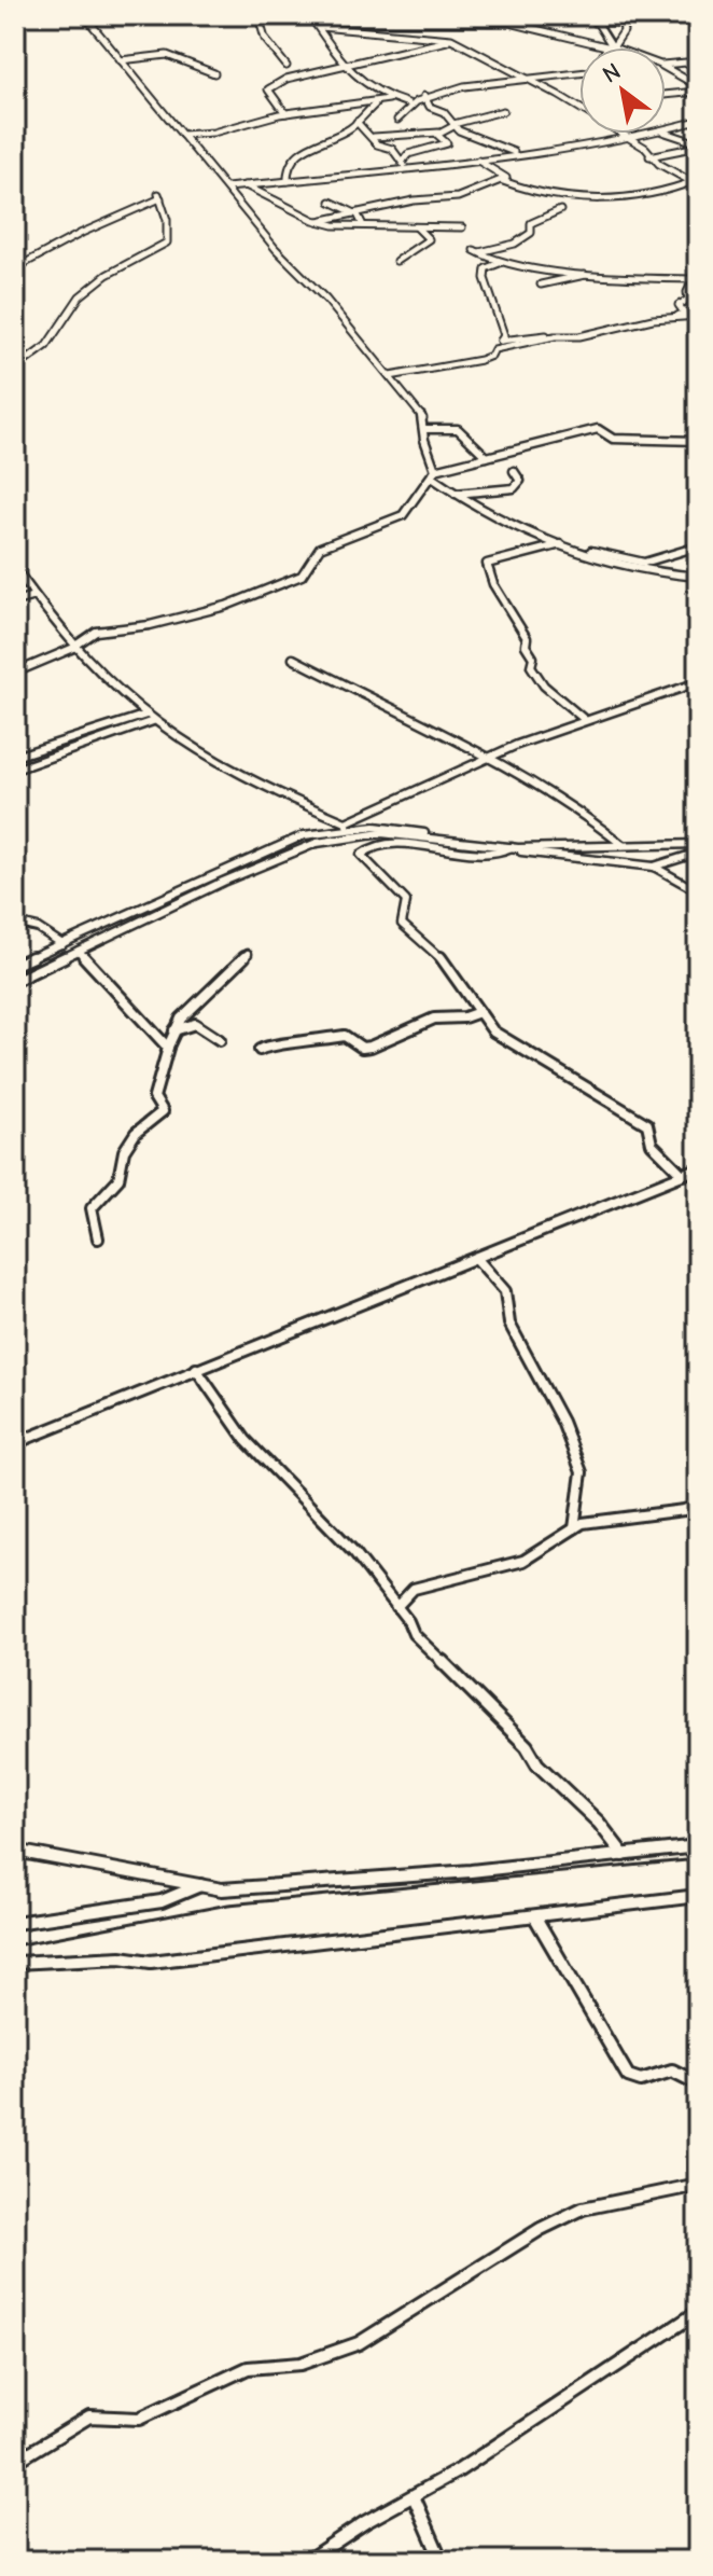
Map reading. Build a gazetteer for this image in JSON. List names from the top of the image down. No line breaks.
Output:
{"north":"top left"}
